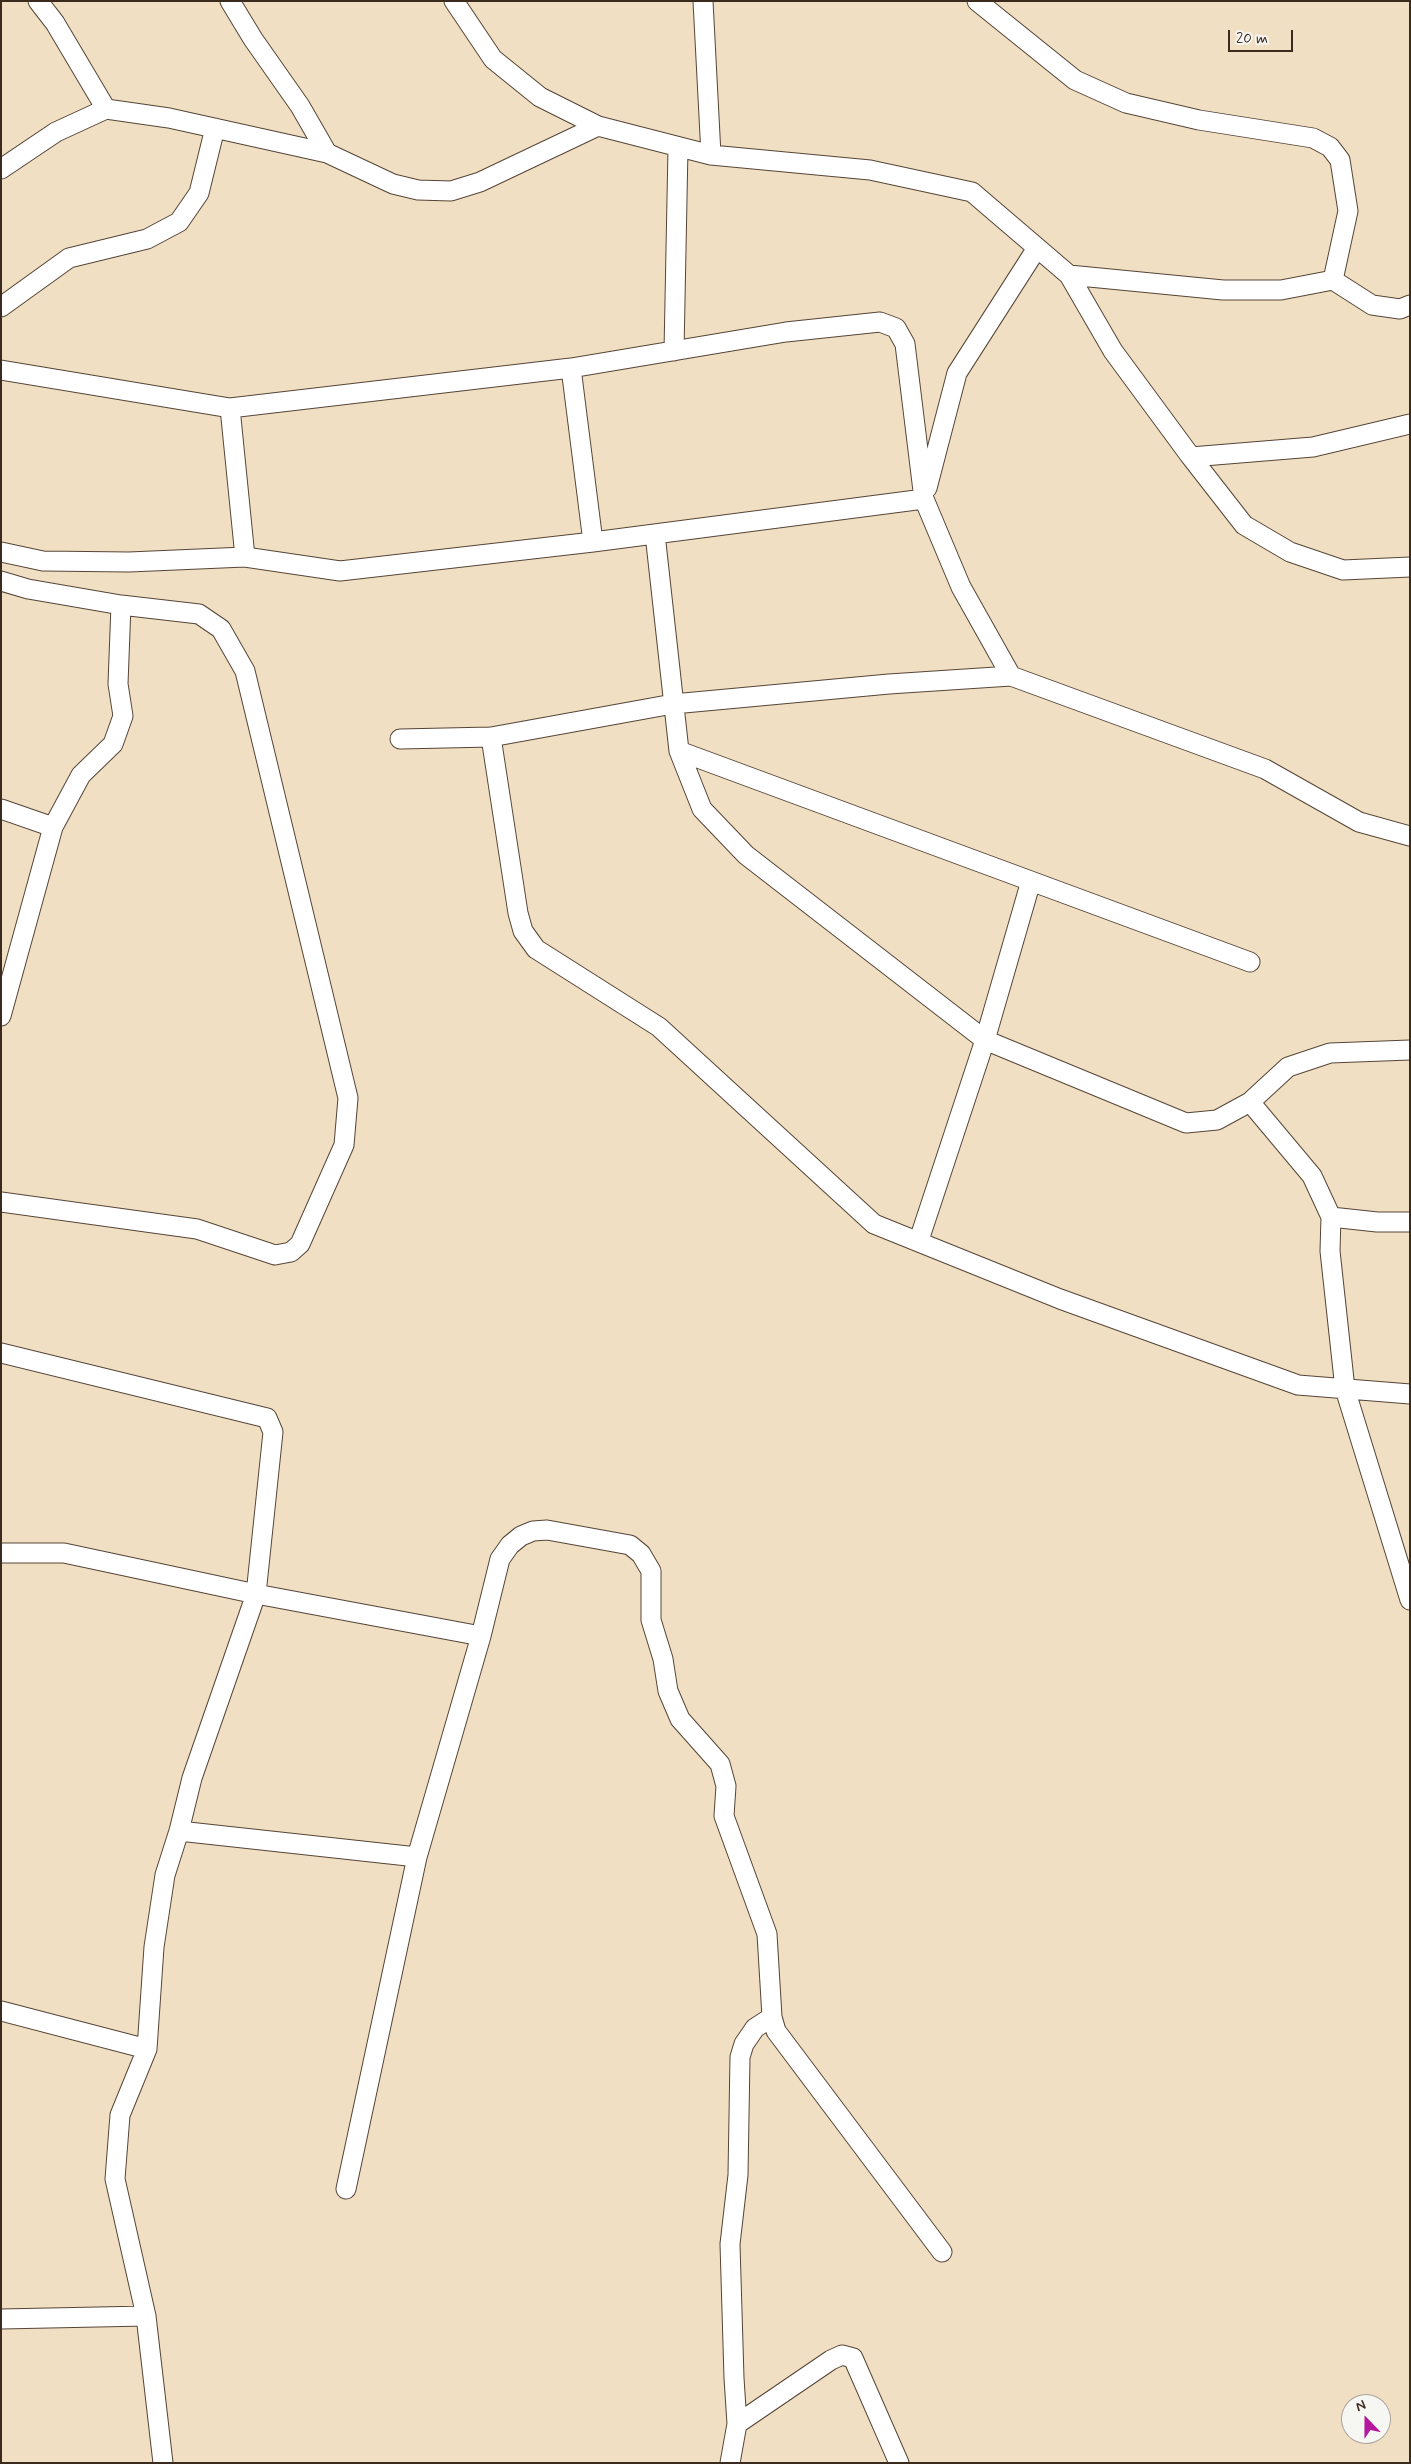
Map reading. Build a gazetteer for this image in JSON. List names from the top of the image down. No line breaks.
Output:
{"scale_bar":"20 m","north":"top"}
